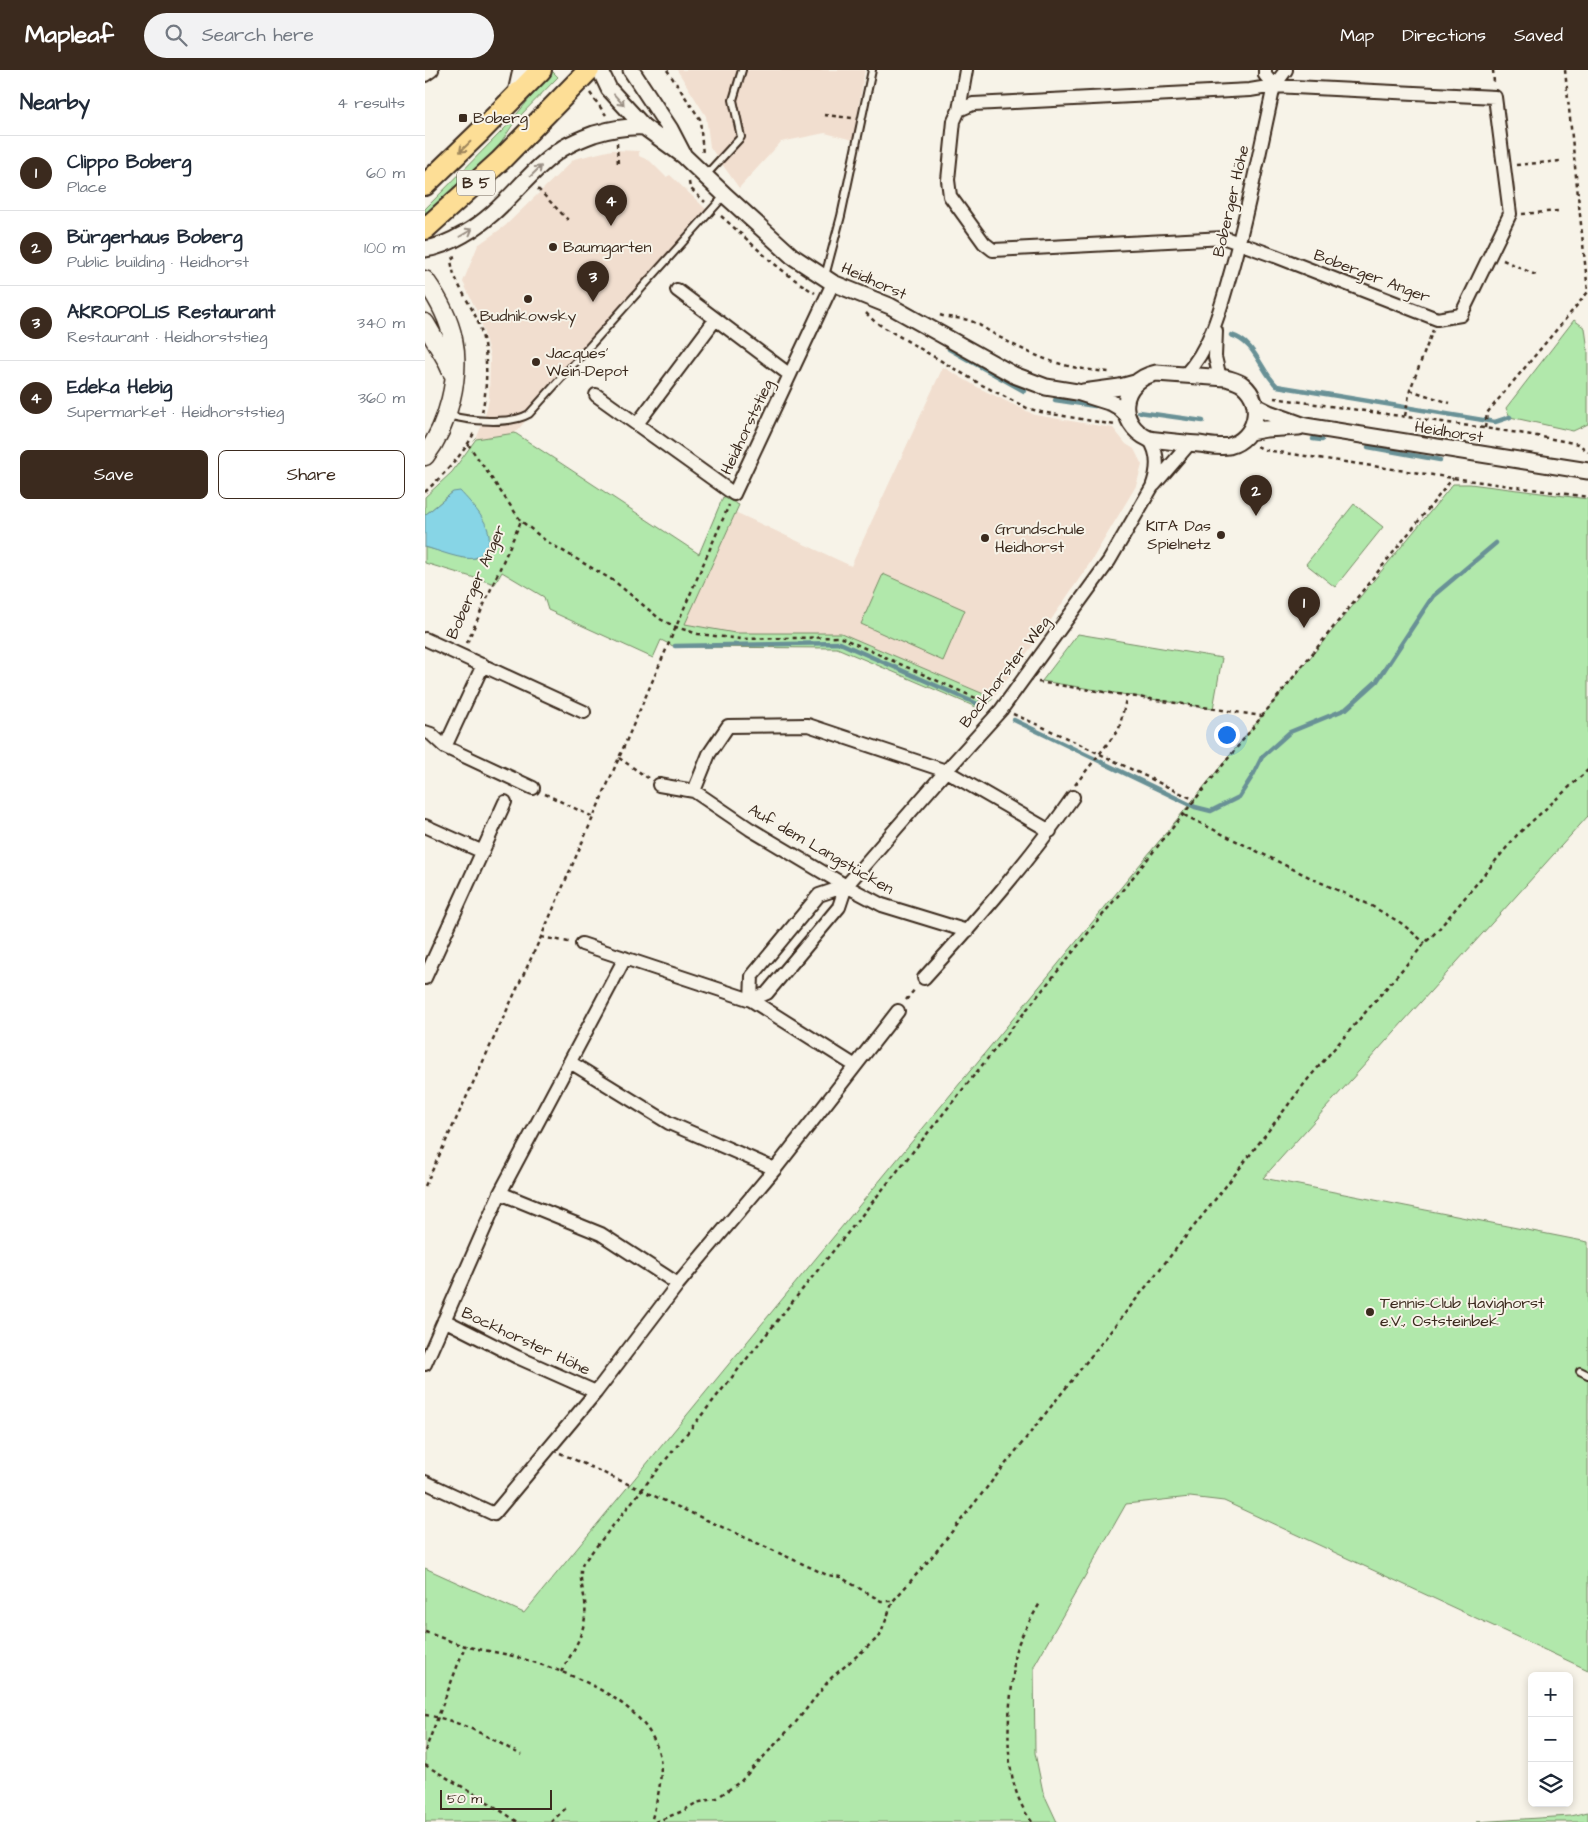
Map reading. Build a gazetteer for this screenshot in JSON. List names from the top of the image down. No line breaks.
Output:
{"streets":{"main road":["B 5"],"street":["Boberger Höhe","Boberger Anger","Heidhorst","Heidhorststieg","Bockhorster Weg","Auf dem Langstücken","Bockhorster Höhe"]},"crossings":[["Boberger Höhe","Boberger Anger"],["Boberger Höhe","Heidhorst"],["Heidhorst","Heidhorststieg"],["Heidhorst","Bockhorster Weg"],["Bockhorster Weg","Auf dem Langstücken"]],"places":{"transit":["Boberg"],"other":["Baumgarten","Budnikowsky","Jacques’ Wein-Depot","KITA Das Spielnetz","Grundschule Heidhorst","Tennis-Club Havighorst e.V., Oststeinbek"]},"scale_bar":"50 m","page":{"header":"Mapleaf","search":"Search here","nav":["Map","Directions","Saved"],"heading":["Nearby","4 results"],"list":[{"mark":"1","name":"Clippo Boberg","note":"Place","value":"60 m"},{"mark":"2","name":"Bürgerhaus Boberg","note":"Public building · Heidhorst","value":"100 m"},{"mark":"3","name":"AKROPOLIS Restaurant","note":"Restaurant · Heidhorststieg","value":"340 m"},{"mark":"4","name":"Edeka Hebig","note":"Supermarket · Heidhorststieg","value":"360 m"}],"pins":["4","3","2","1"],"buttons":["Save","Share"],"map_buttons":["+","−"],"scale":"50 m"}}
